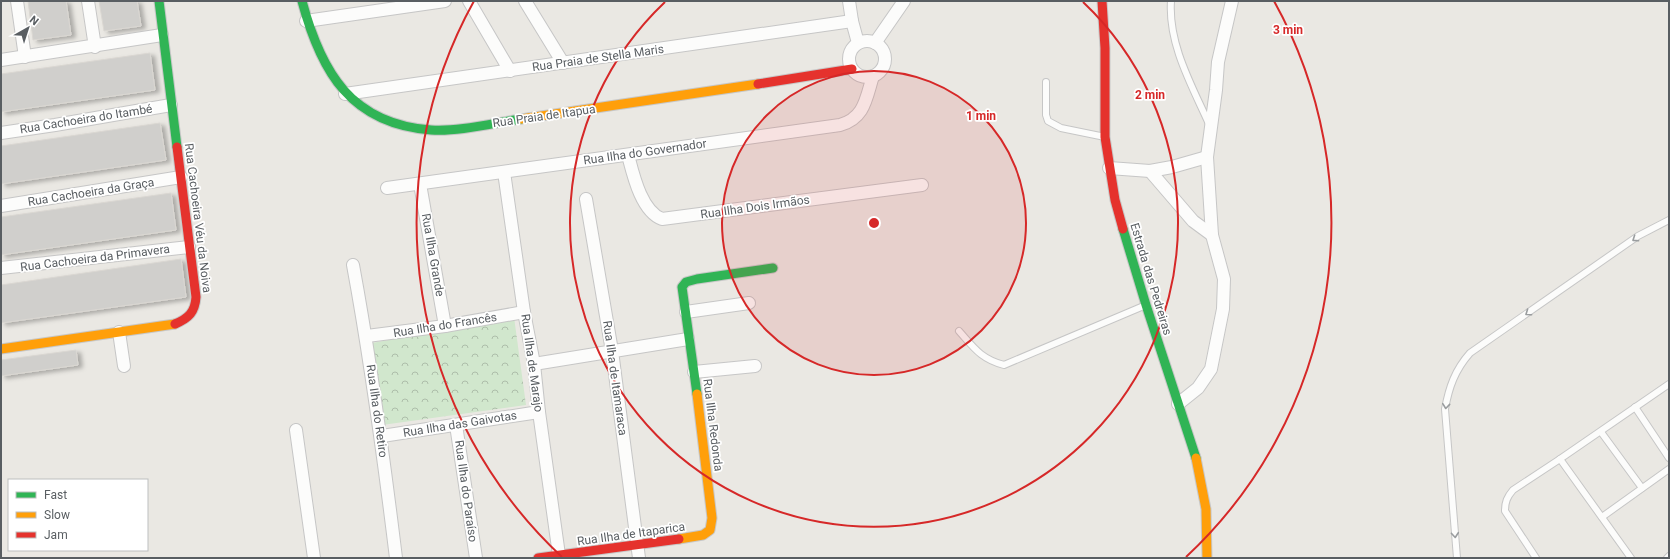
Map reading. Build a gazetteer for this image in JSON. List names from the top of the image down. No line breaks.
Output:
{"streets":{"street":["Rua Praia de Stella Maris","Rua Praia de Itapua","Rua Cachoeira do Itambé","Rua Ilha do Governador","Rua Cachoeira da Graça","Rua Ilha Dois Irmãos","Rua Cachoeira Véu da Noiva","Rua Ilha Grande","Rua Cachoeira da Primavera","Estrada das Pedreiras","Rua Ilha do Francês","Rua Ilha de Marajo","Rua Ilha de Itamaraca","Rua Ilha do Retiro","Rua Ilha das Gaivotas","Rua Ilha Redonda","Rua Ilha do Paraíso","Rua Ilha de Itaparica"]},"crossings":[["Rua Praia de Stella Maris","Rua Praia de Itapua"],["Rua Praia de Itapua","Rua Ilha do Governador"],["Rua Cachoeira do Itambé","Rua Cachoeira Véu da Noiva"],["Rua Ilha do Governador","Rua Ilha Dois Irmãos"],["Rua Ilha do Governador","Rua Ilha Grande"],["Rua Ilha do Governador","Rua Ilha de Marajo"],["Rua Cachoeira da Graça","Rua Cachoeira Véu da Noiva"],["Rua Cachoeira Véu da Noiva","Rua Cachoeira da Primavera"],["Rua Ilha Grande","Rua Ilha do Francês"],["Rua Ilha do Francês","Rua Ilha de Marajo"],["Rua Ilha do Francês","Rua Ilha do Retiro"],["Rua Ilha de Marajo","Rua Ilha das Gaivotas"],["Rua Ilha de Marajo","Rua Ilha de Itaparica"],["Rua Ilha de Itamaraca","Rua Ilha de Itaparica"],["Rua Ilha do Retiro","Rua Ilha das Gaivotas"],["Rua Ilha das Gaivotas","Rua Ilha do Paraíso"],["Rua Ilha Redonda","Rua Ilha de Itaparica"]],"legend":["Fast","Slow","Jam"],"north":"top right","rings":["3 min","2 min","1 min"]}
